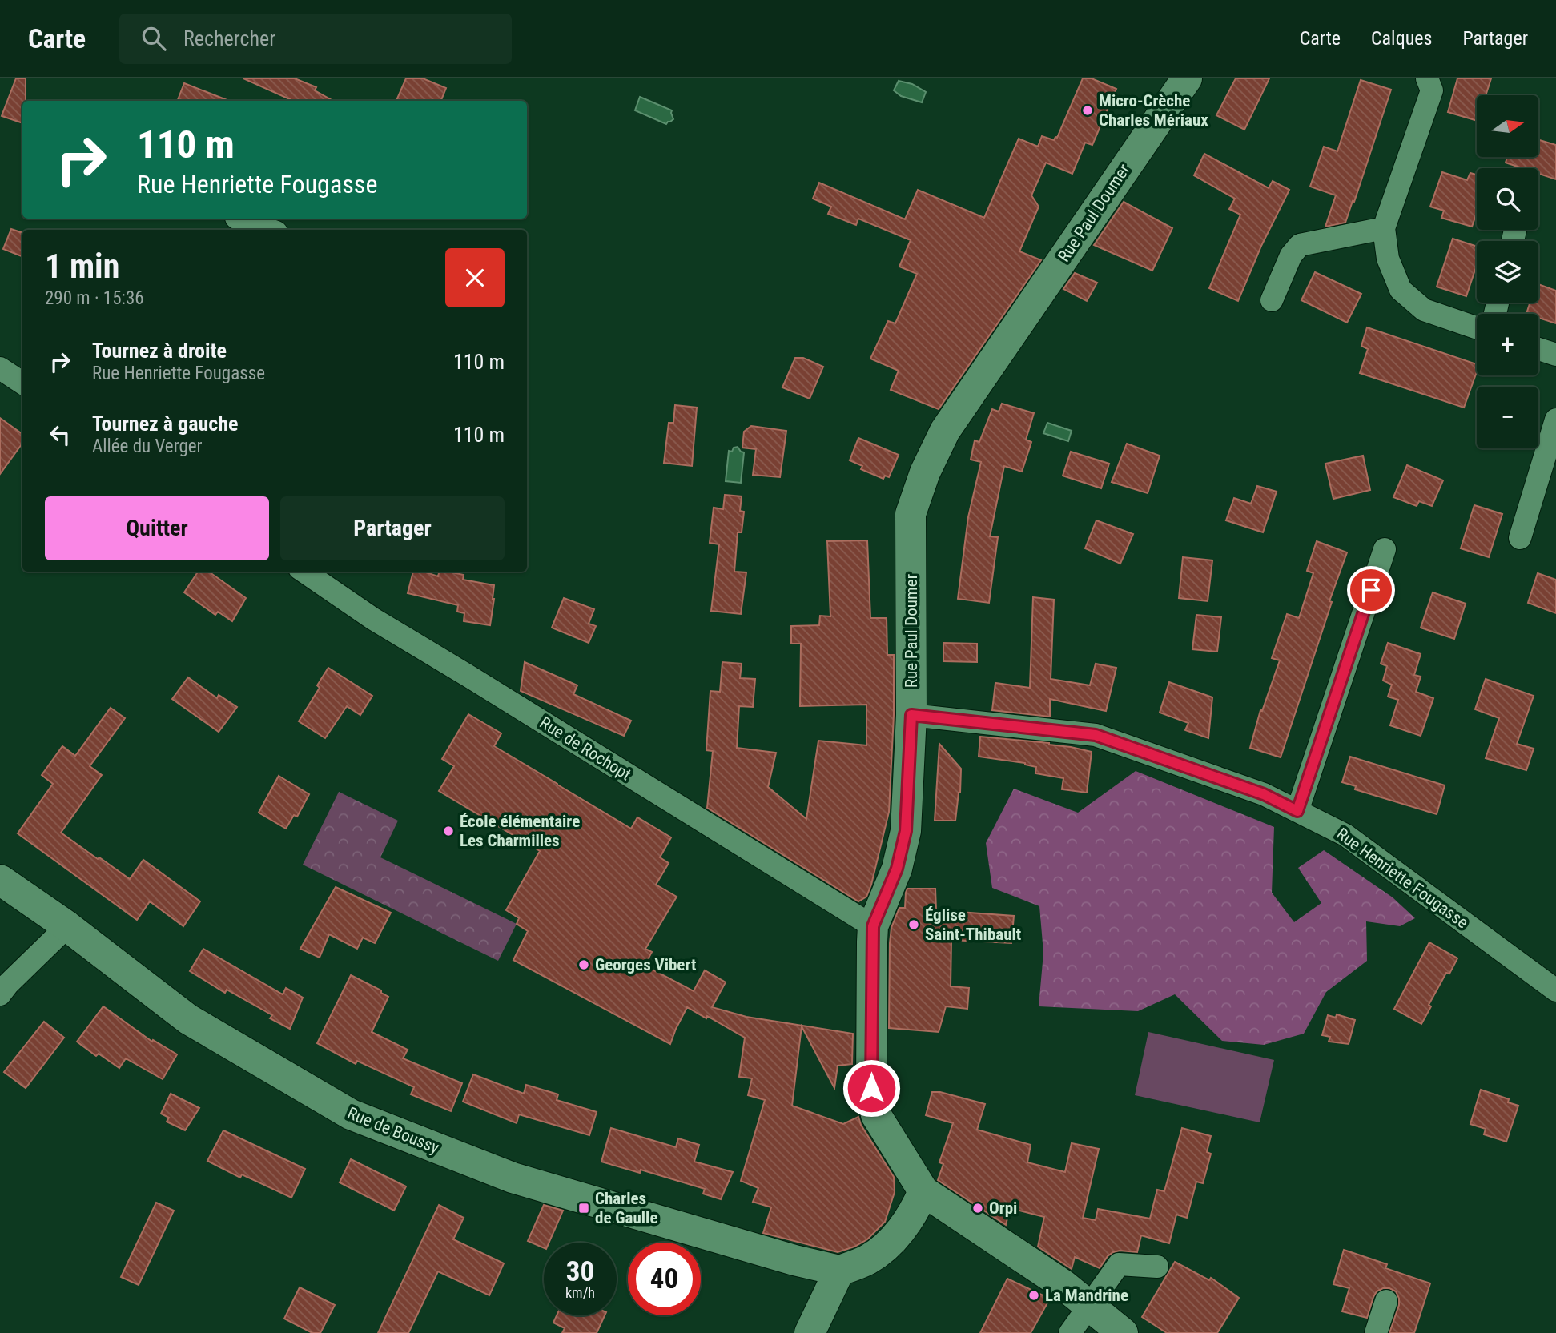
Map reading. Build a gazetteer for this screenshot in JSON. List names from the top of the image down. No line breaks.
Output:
{"streets":{"street":["Rue Paul Doumer","Rue de Rochopt","Rue Henriette Fougasse","Rue de Boussy"]},"crossings":[["Rue Paul Doumer","Rue de Rochopt"],["Rue Paul Doumer","Rue Henriette Fougasse"]],"places":{"other":["Micro-Crèche Charles Mériaux","École élémentaire Les Charmilles","Église Saint-Thibault","Georges Vibert","Orpi","La Mandrine"],"transit":["Charles de Gaulle"]},"north":"right","page":{"header":"Carte","search":"Rechercher","nav":["Carte","Calques","Partager"],"map_buttons":["+","−"],"turn":["110 m","Rue Henriette Fougasse"],"heading":["1 min","290 m · 15:36"],"list":[{"name":"Tournez à droite","note":"Rue Henriette Fougasse","value":"110 m"},{"name":"Tournez à gauche","note":"Allée du Verger","value":"110 m"}],"buttons":["Quitter","Partager"],"speed":"30 km/h","limit":"40"}}
